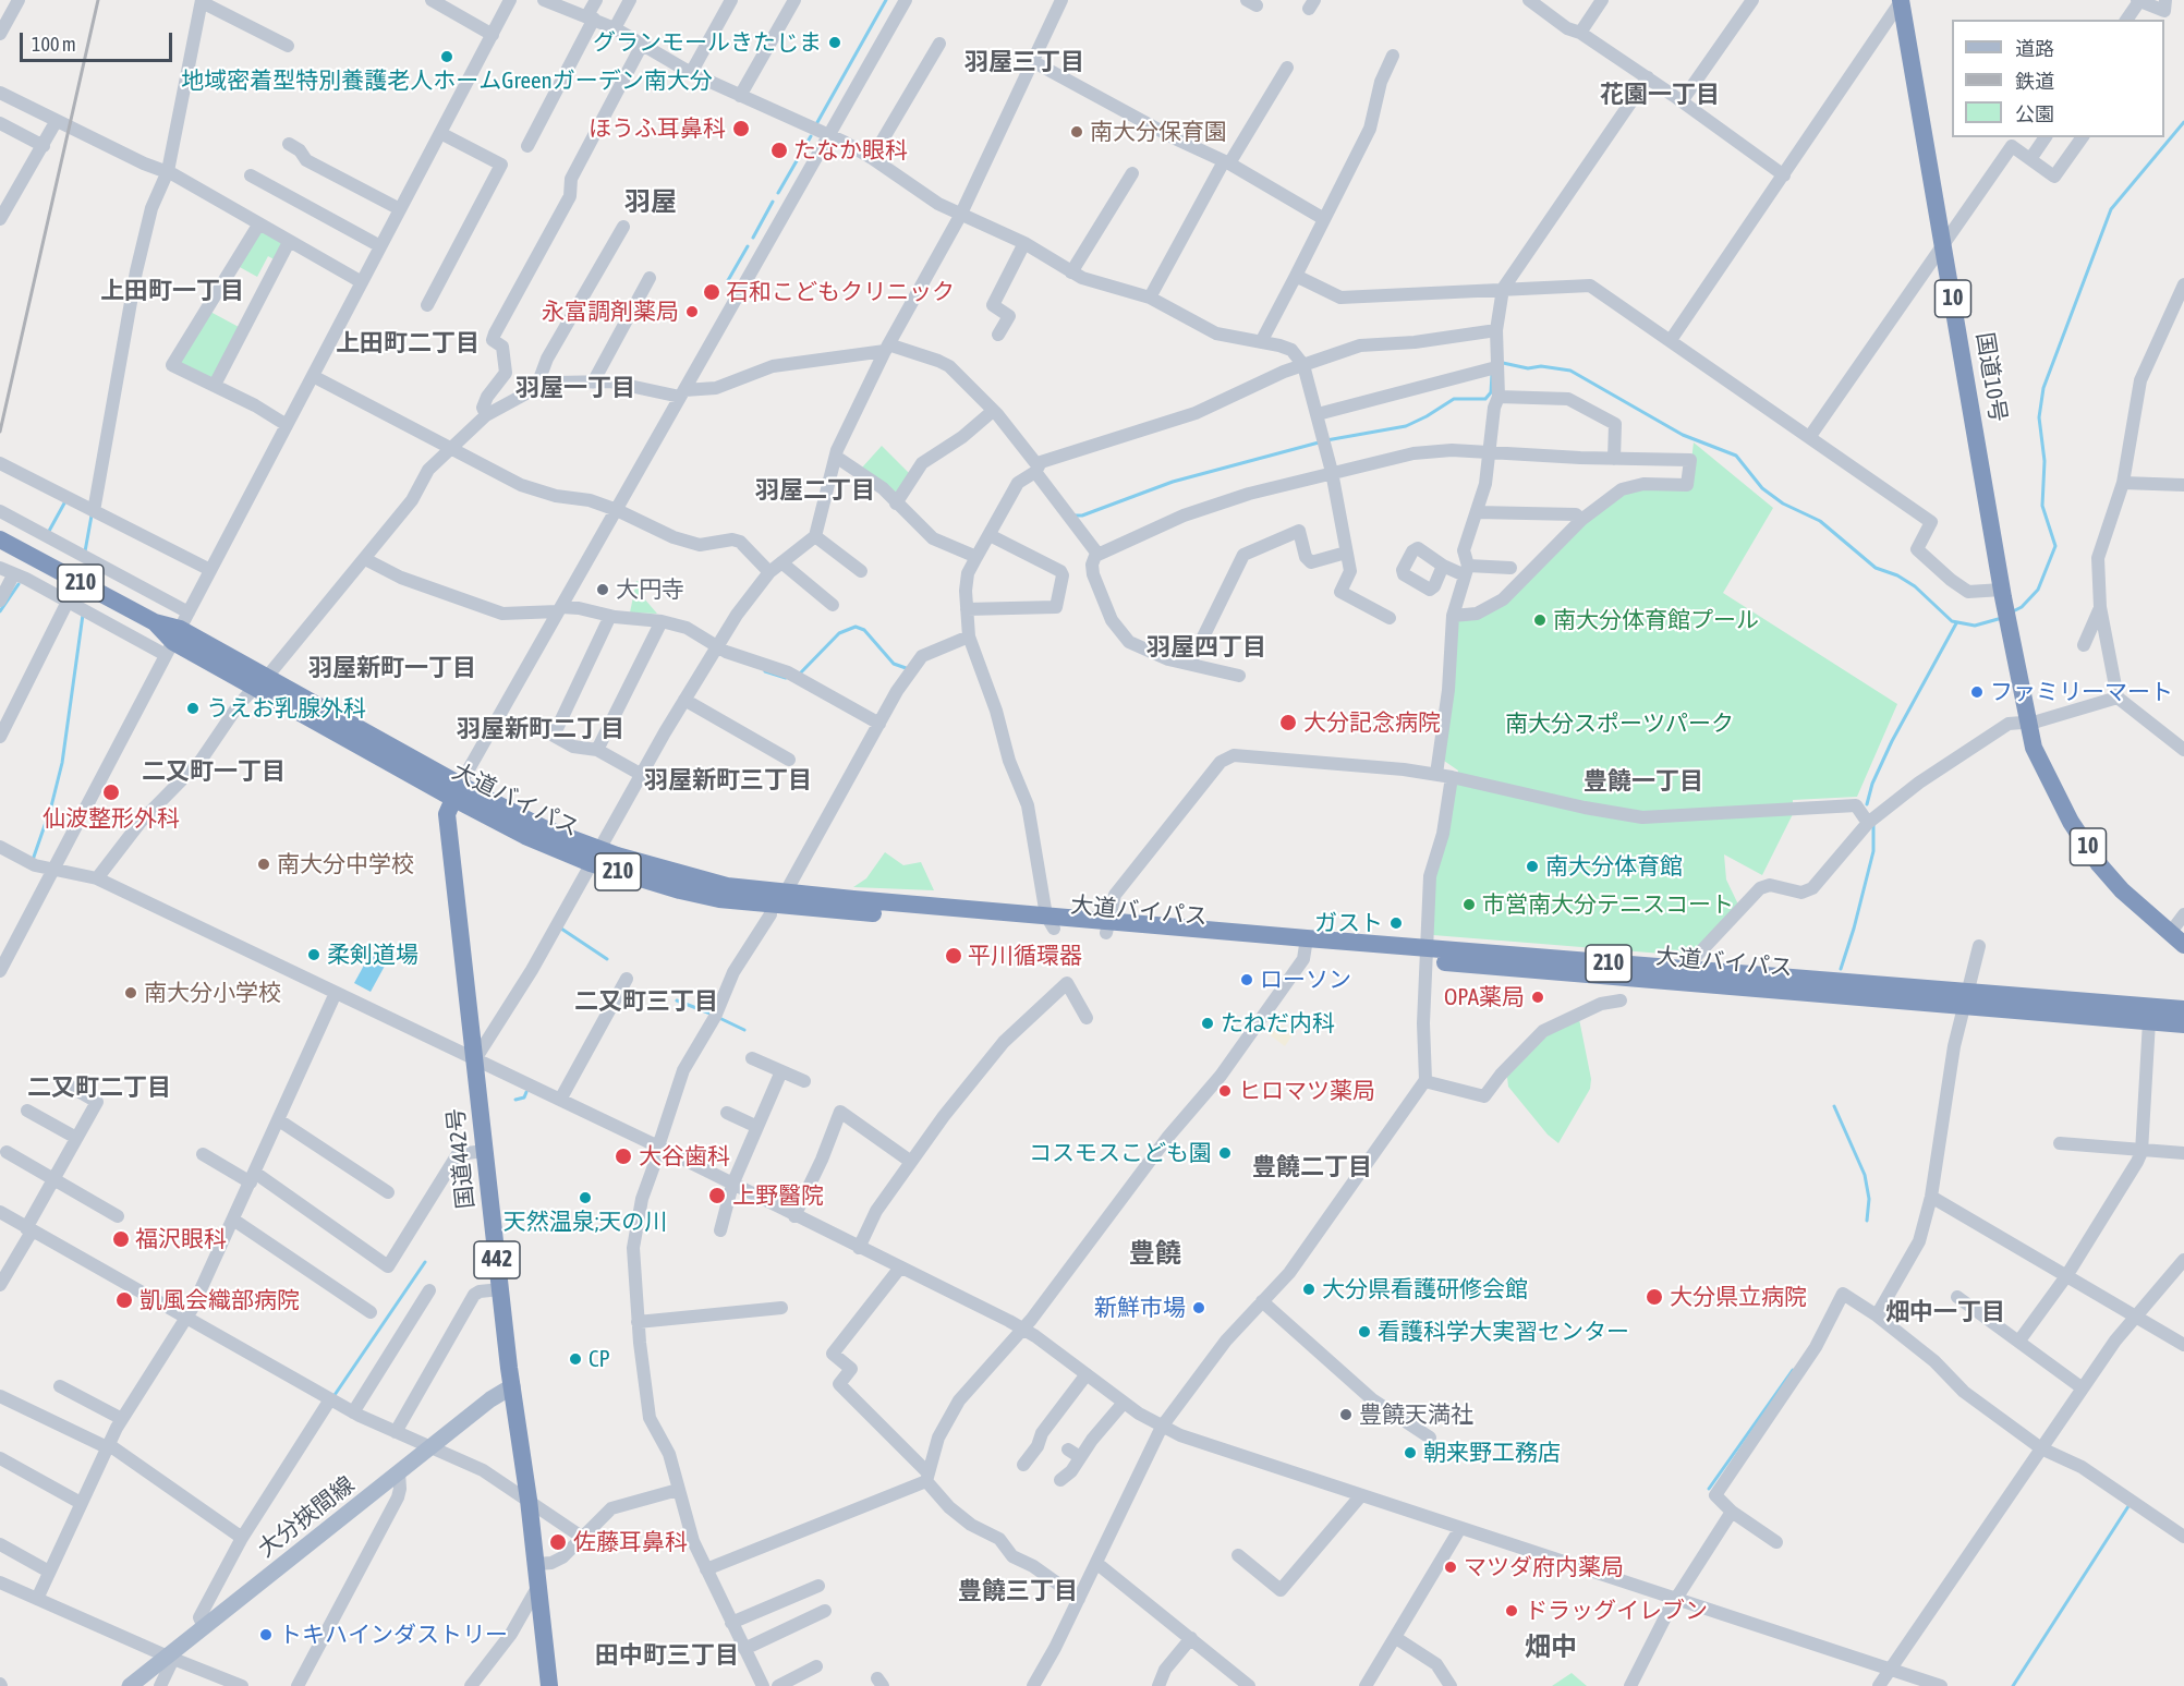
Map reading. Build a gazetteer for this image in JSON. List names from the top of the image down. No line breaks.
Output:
{"streets":{"highway":["10","国道10号","210","大道バイパス","国道442号","442"],"main road":["大分挾間線"]},"crossings":[["大道バイパス","国道442号"],["国道442号","大分挾間線"]],"districts":["羽屋三丁目","花園一丁目","羽屋","上田町一丁目","上田町二丁目","羽屋一丁目","羽屋二丁目","羽屋四丁目","羽屋新町一丁目","羽屋新町二丁目","二又町一丁目","羽屋新町三丁目","豊饒一丁目","二又町三丁目","二又町二丁目","豊饒二丁目","豊饒","畑中一丁目","豊饒三丁目","畑中","田中町三丁目"],"parks":["南大分スポーツパーク"],"places":["グランモールきたじま","地域密着型特別養護老人ホームGreenガーデン南大分","ほうふ耳鼻科","南大分保育園","たなか眼科","石和こどもクリニック","永富調剤薬局","大円寺","南大分体育館プール","ファミリーマート","うえお乳腺外科","大分記念病院","仙波整形外科","南大分中学校","南大分体育館","市営南大分テニスコート","ガスト","柔剣道場","平川循環器","ローソン","南大分小学校","OPA薬局","たねだ内科","ヒロマツ薬局","コスモスこども園","大谷歯科","上野醫院","天然温泉;天の川","福沢眼科","大分県看護研修会館","大分県立病院","凱風会織部病院","新鮮市場","看護科学大実習センター","CP","豊饒天満社","朝来野工務店","佐藤耳鼻科","マツダ府内薬局","ドラッグイレブン","トキハインダストリー"],"legend":["道路","鉄道","公園"],"scale_bar":"100 m"}
